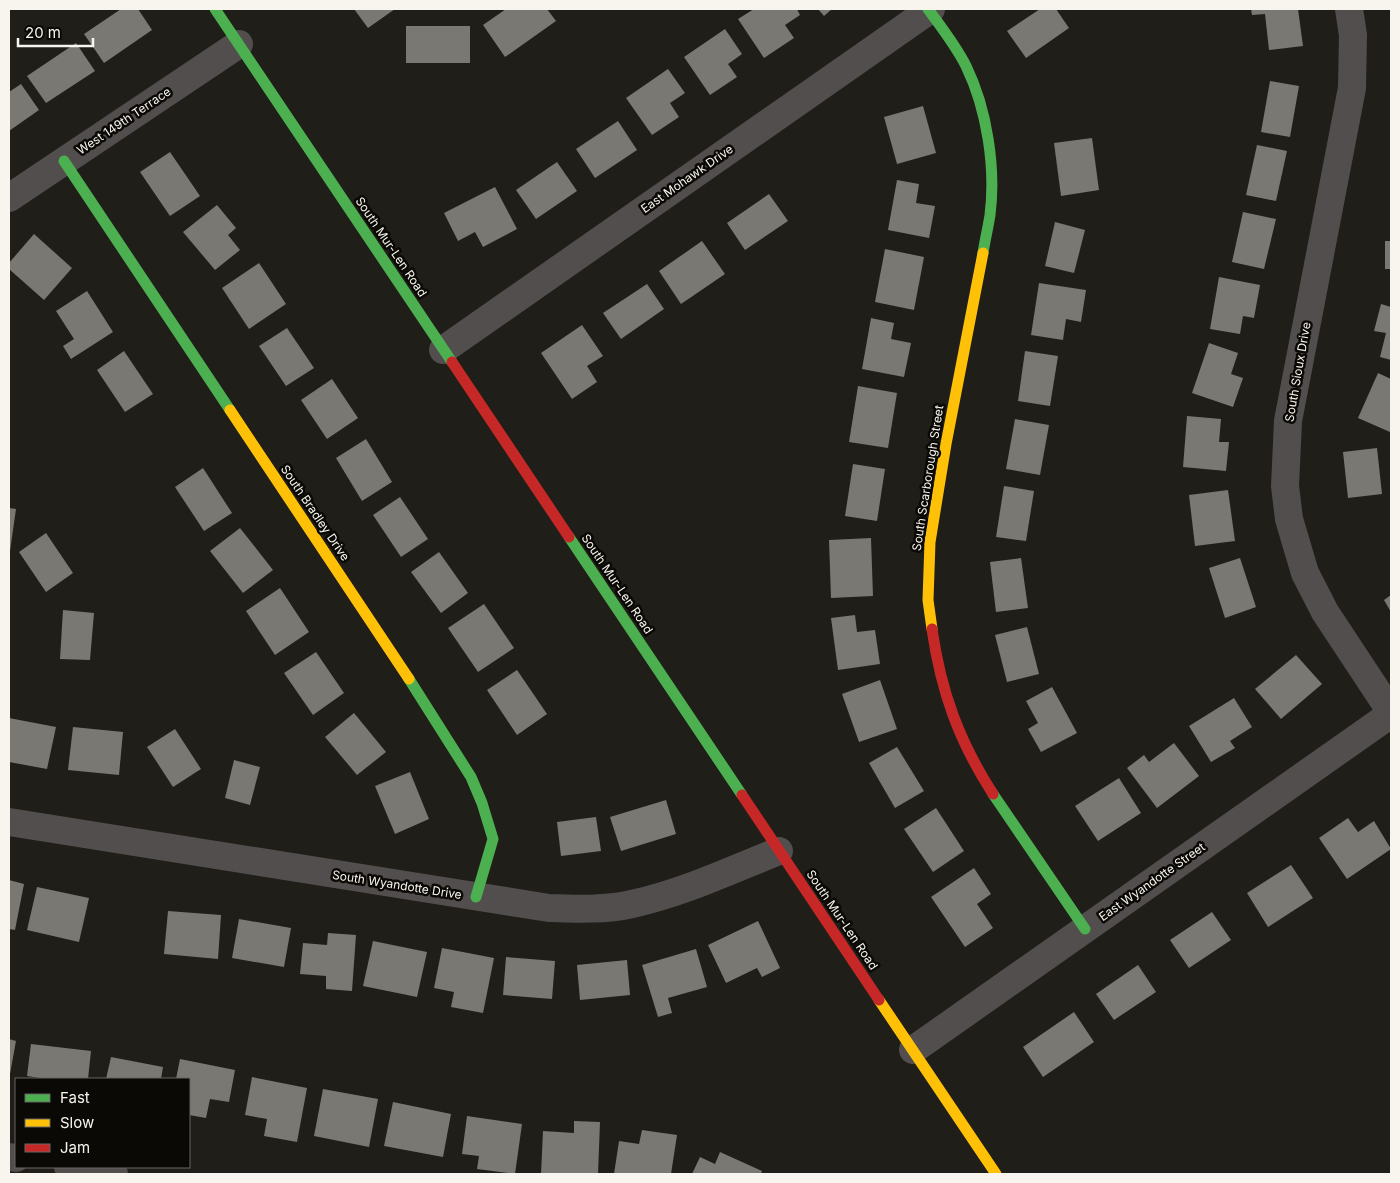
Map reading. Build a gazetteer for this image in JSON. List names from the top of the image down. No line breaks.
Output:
{"streets":{"street":["West 149th Terrace","East Mohawk Drive","South Mur-Len Road","South Sioux Drive","South Scarborough Street","South Bradley Drive","East Wyandotte Street","South Wyandotte Drive"]},"crossings":[["West 149th Terrace","South Mur-Len Road"],["West 149th Terrace","South Bradley Drive"],["East Mohawk Drive","South Mur-Len Road"],["East Mohawk Drive","South Scarborough Street"],["South Mur-Len Road","East Wyandotte Street"],["South Mur-Len Road","South Wyandotte Drive"],["South Sioux Drive","East Wyandotte Street"],["South Scarborough Street","East Wyandotte Street"],["South Bradley Drive","South Wyandotte Drive"]],"legend":["Fast","Slow","Jam"],"scale_bar":"20 m"}
